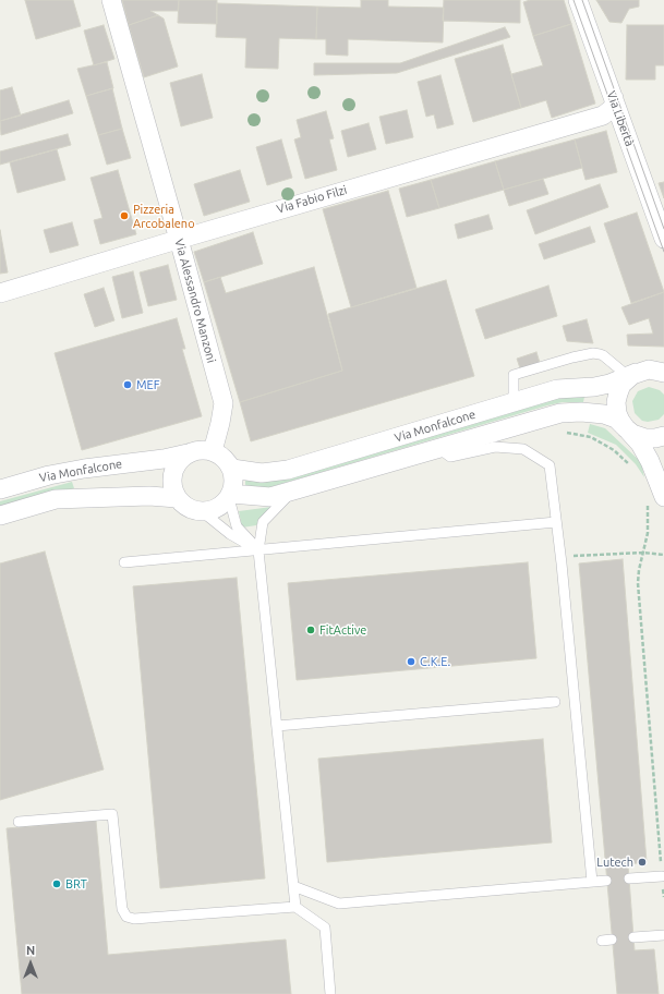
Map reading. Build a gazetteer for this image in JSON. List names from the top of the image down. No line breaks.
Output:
{"streets":{"street":["Via Libertà","Via Fabio Filzi","Via Alessandro Manzoni","Via Monfalcone"]},"crossings":[["Via Libertà","Via Fabio Filzi"],["Via Fabio Filzi","Via Alessandro Manzoni"],["Via Alessandro Manzoni","Via Monfalcone"]],"places":["Pizzeria Arcobaleno","MEF","FitActive","C.K.E.","Lutech","BRT"],"north":"top"}
